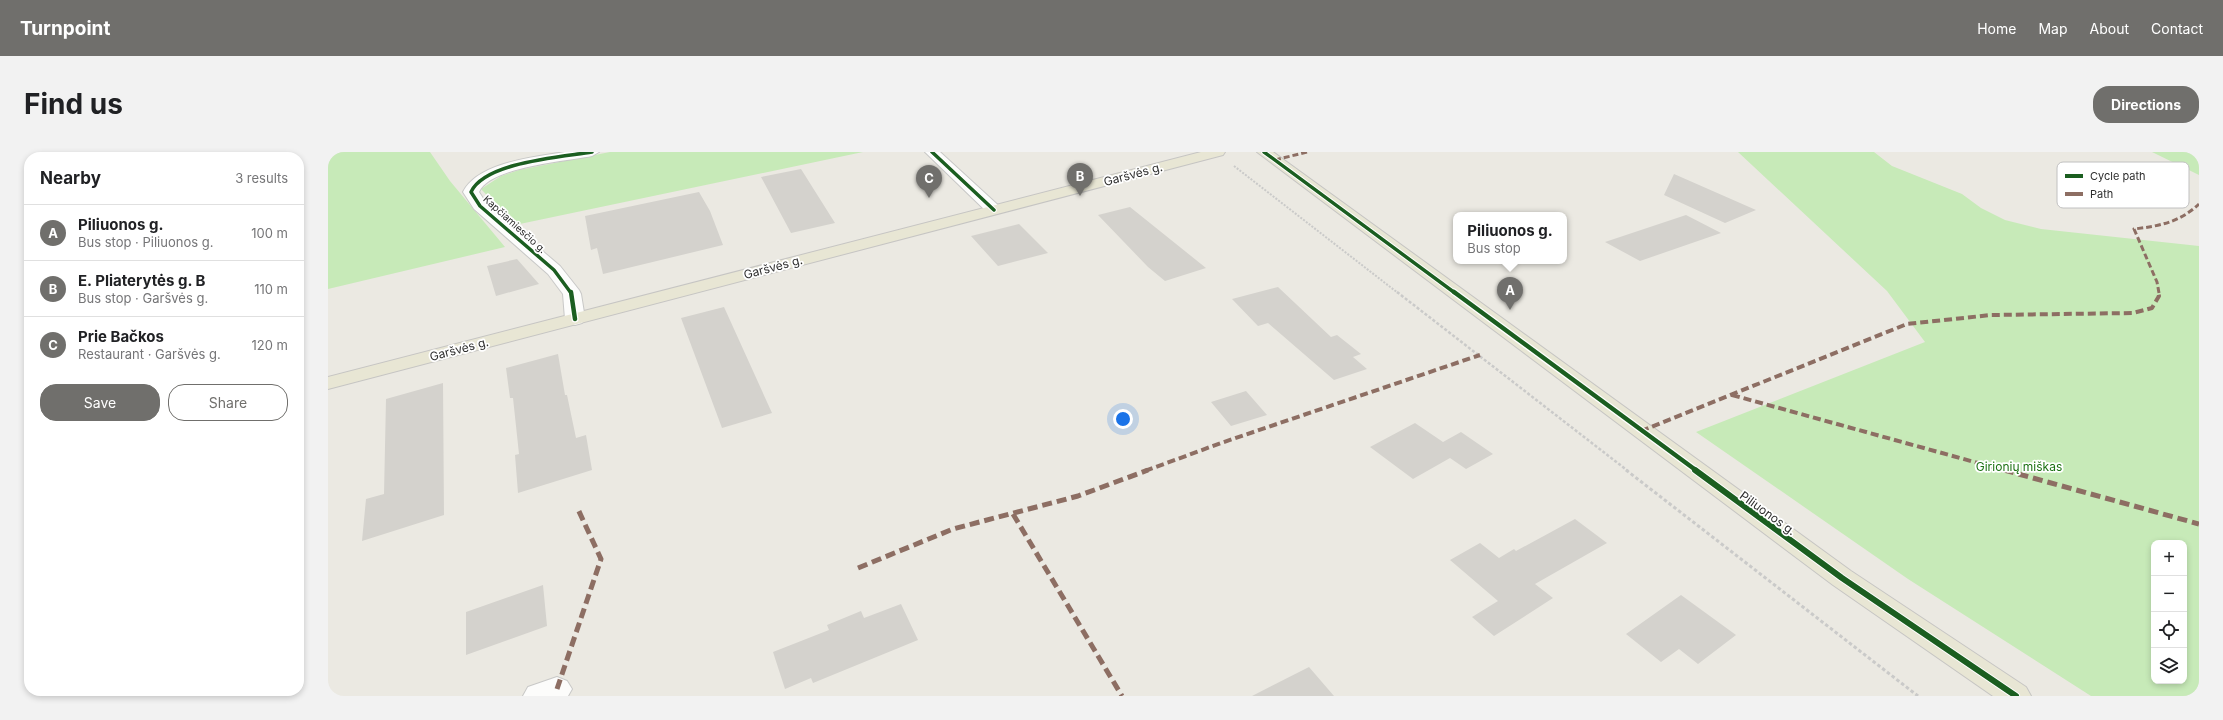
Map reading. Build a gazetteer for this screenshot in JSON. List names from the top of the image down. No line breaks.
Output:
{"streets":{"main road":["Garšvės g.","Piliuonos g."],"street":["Kapčiamiesčio g."]},"crossings":[["Garšvės g.","Kapčiamiesčio g."]],"parks":["Girionių miškas"],"legend":["Cycle path","Path"],"page":{"header":"Turnpoint","nav":["Home","Map","About","Contact"],"buttons":["Directions",["Save","Share"]],"title":"Find us","heading":["Nearby","3 results"],"pins":["B","C","A"],"list":[{"mark":"A","name":"Piliuonos g.","note":"Bus stop · Piliuonos g.","value":"100 m"},{"mark":"B","name":"E. Pliaterytės g. B","note":"Bus stop · Garšvės g.","value":"110 m"},{"mark":"C","name":"Prie Bačkos","note":"Restaurant · Garšvės g.","value":"120 m"}],"popup":["Piliuonos g.","Bus stop"],"map_buttons":["+","−"]}}
